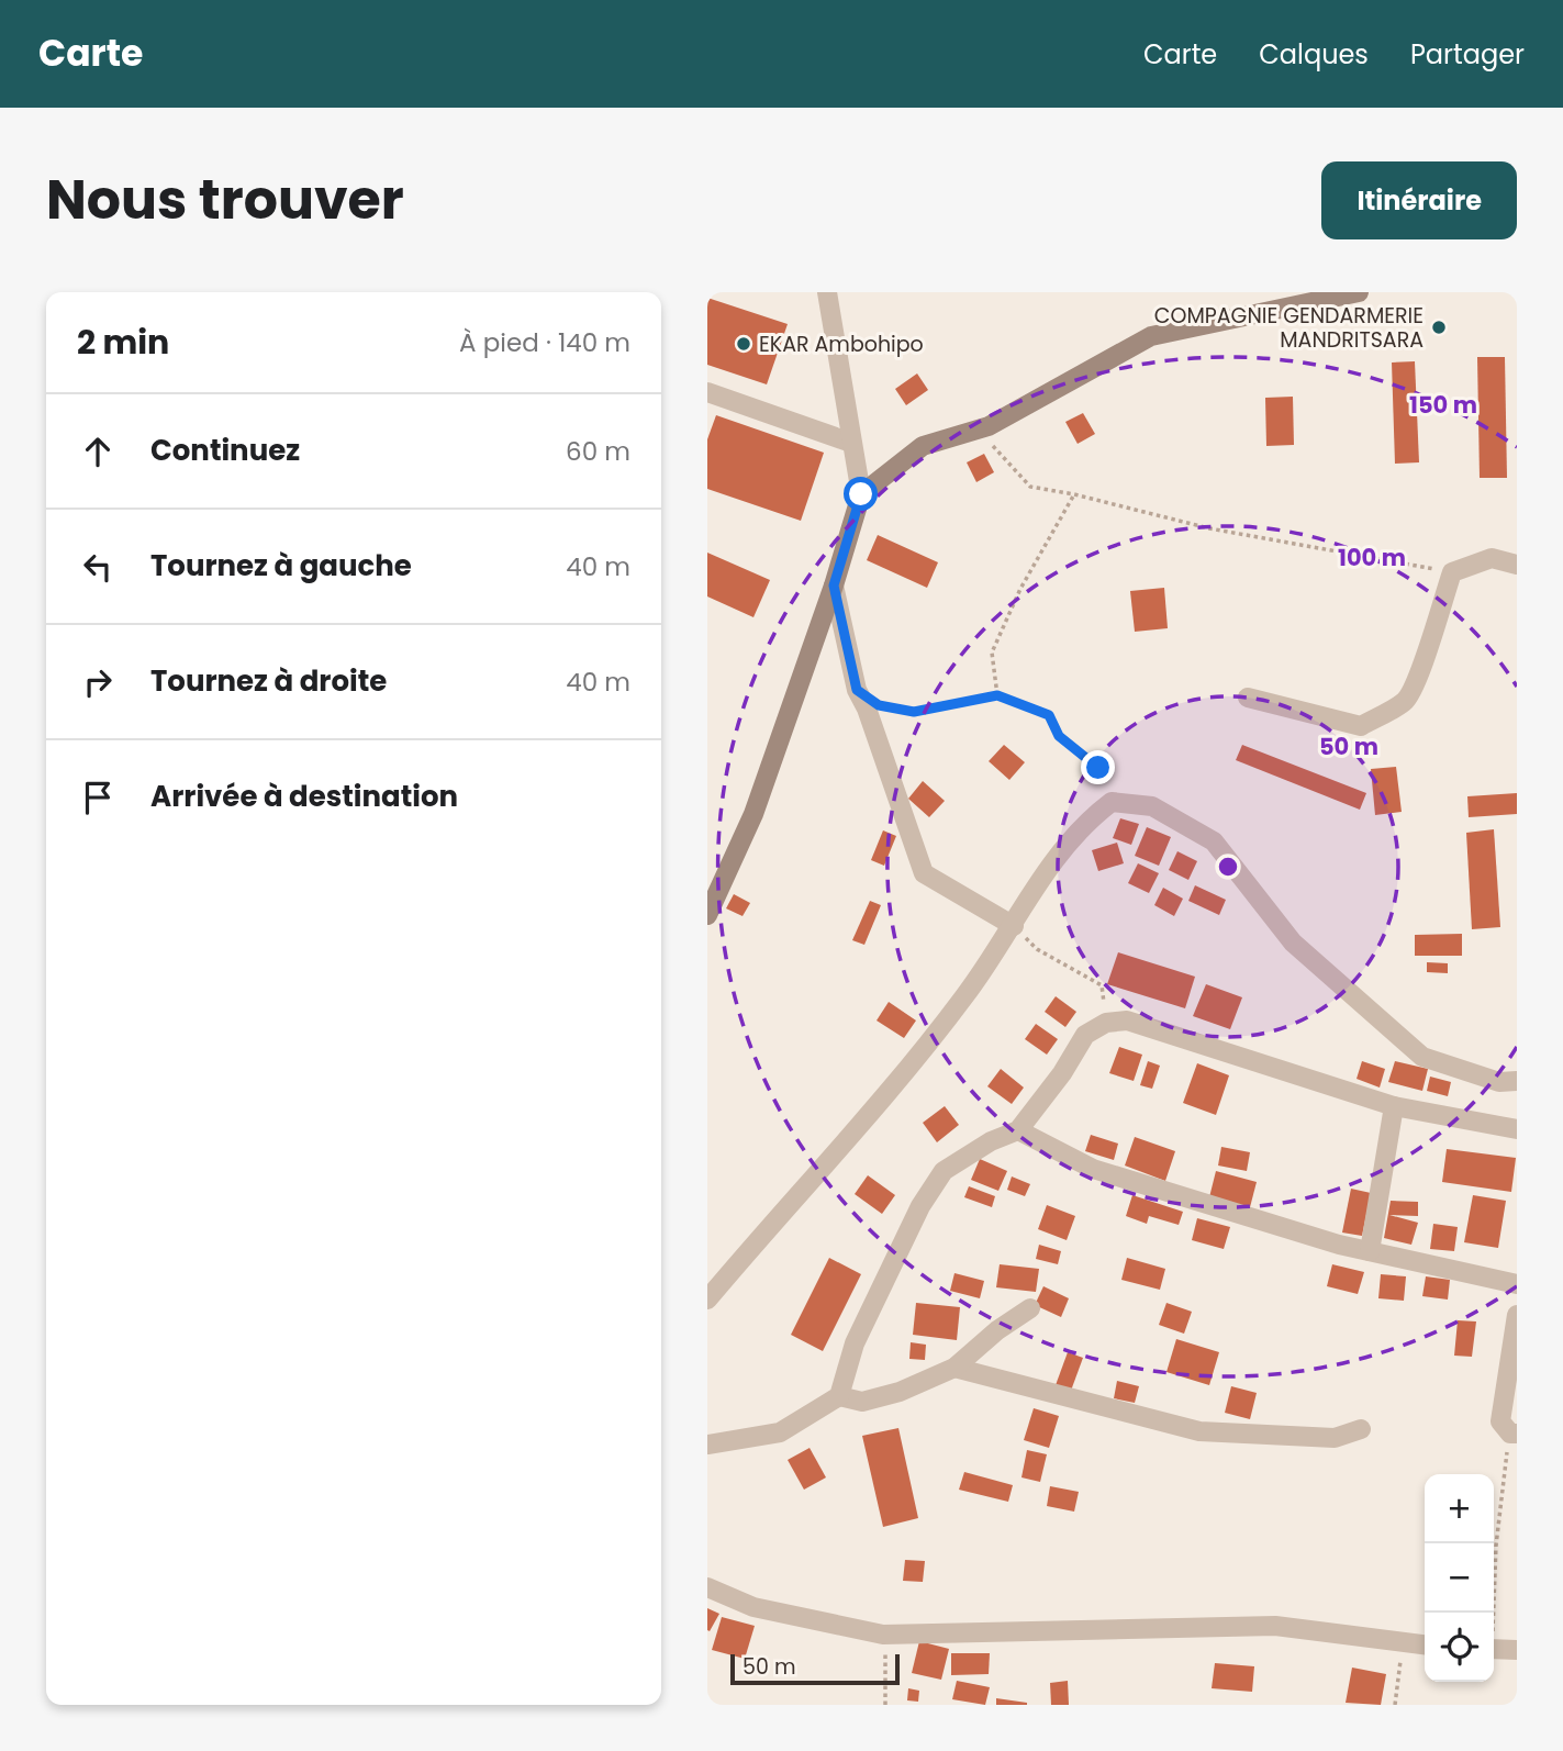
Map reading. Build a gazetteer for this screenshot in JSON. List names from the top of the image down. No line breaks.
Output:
{"places":["COMPAGNIE GENDARMERIE MANDRITSARA","EKAR Ambohipo"],"scale_bar":"50 m","page":{"header":"Carte","nav":["Carte","Calques","Partager"],"title":"Nous trouver","buttons":"Itinéraire","heading":["2 min","À pied · 140 m"],"list":[["Continuez","60 m"],["Tournez à gauche","40 m"],["Tournez à droite","40 m"],"Arrivée à destination"],"map_buttons":["+","−"],"scale":"50 m"},"rings":["150 m","100 m","50 m"]}
